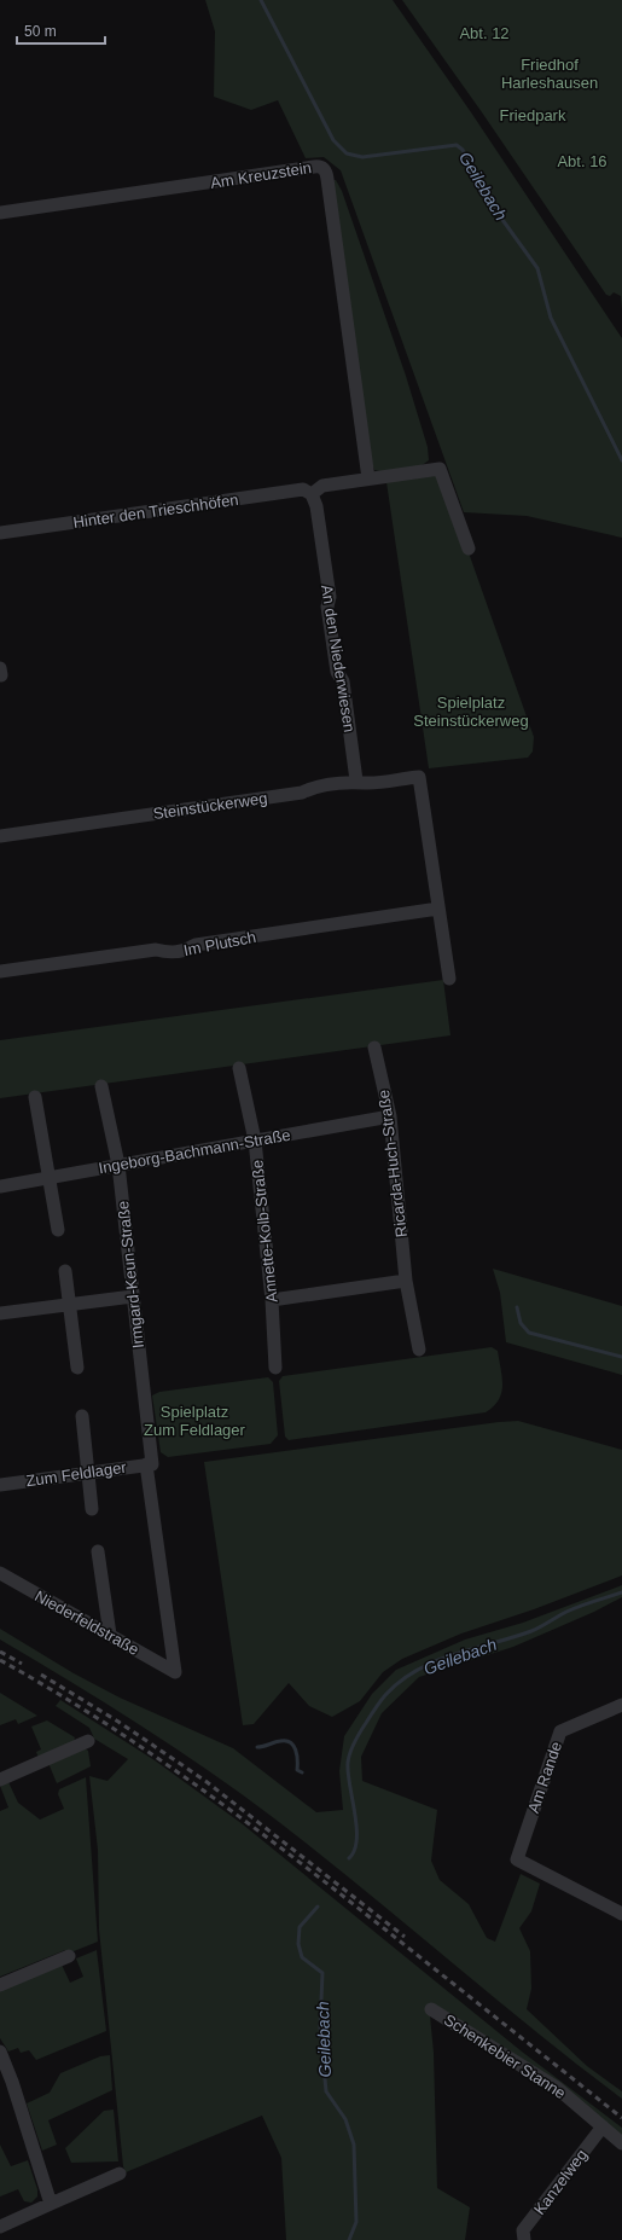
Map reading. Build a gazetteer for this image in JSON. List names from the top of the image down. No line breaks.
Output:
{"streets":{"street":["Am Kreuzstein","Hinter den Trieschhöfen","An den Niederwiesen","Steinstückerweg","Im Plutsch","Ingeborg-Bachmann-Straße","Ricarda-Huch-Straße","Annette-Kolb-Straße","Irmgard-Keun-Straße","Zum Feldlager","Niederfeldstraße","Am Rande","Schenkebier Stanne","Kanzelweg"]},"crossings":[["Am Kreuzstein","Hinter den Trieschhöfen"],["Hinter den Trieschhöfen","An den Niederwiesen"],["An den Niederwiesen","Steinstückerweg"],["Steinstückerweg","Im Plutsch"],["Ingeborg-Bachmann-Straße","Ricarda-Huch-Straße"],["Ingeborg-Bachmann-Straße","Annette-Kolb-Straße"],["Ingeborg-Bachmann-Straße","Irmgard-Keun-Straße"],["Irmgard-Keun-Straße","Zum Feldlager"],["Irmgard-Keun-Straße","Niederfeldstraße"],["Schenkebier Stanne","Kanzelweg"]],"water":["Geilebach"],"parks":["Abt. 12","Friedhof Harleshausen","Friedpark","Abt. 16","Spielplatz Steinstückerweg","Spielplatz Zum Feldlager"],"scale_bar":"50 m"}
